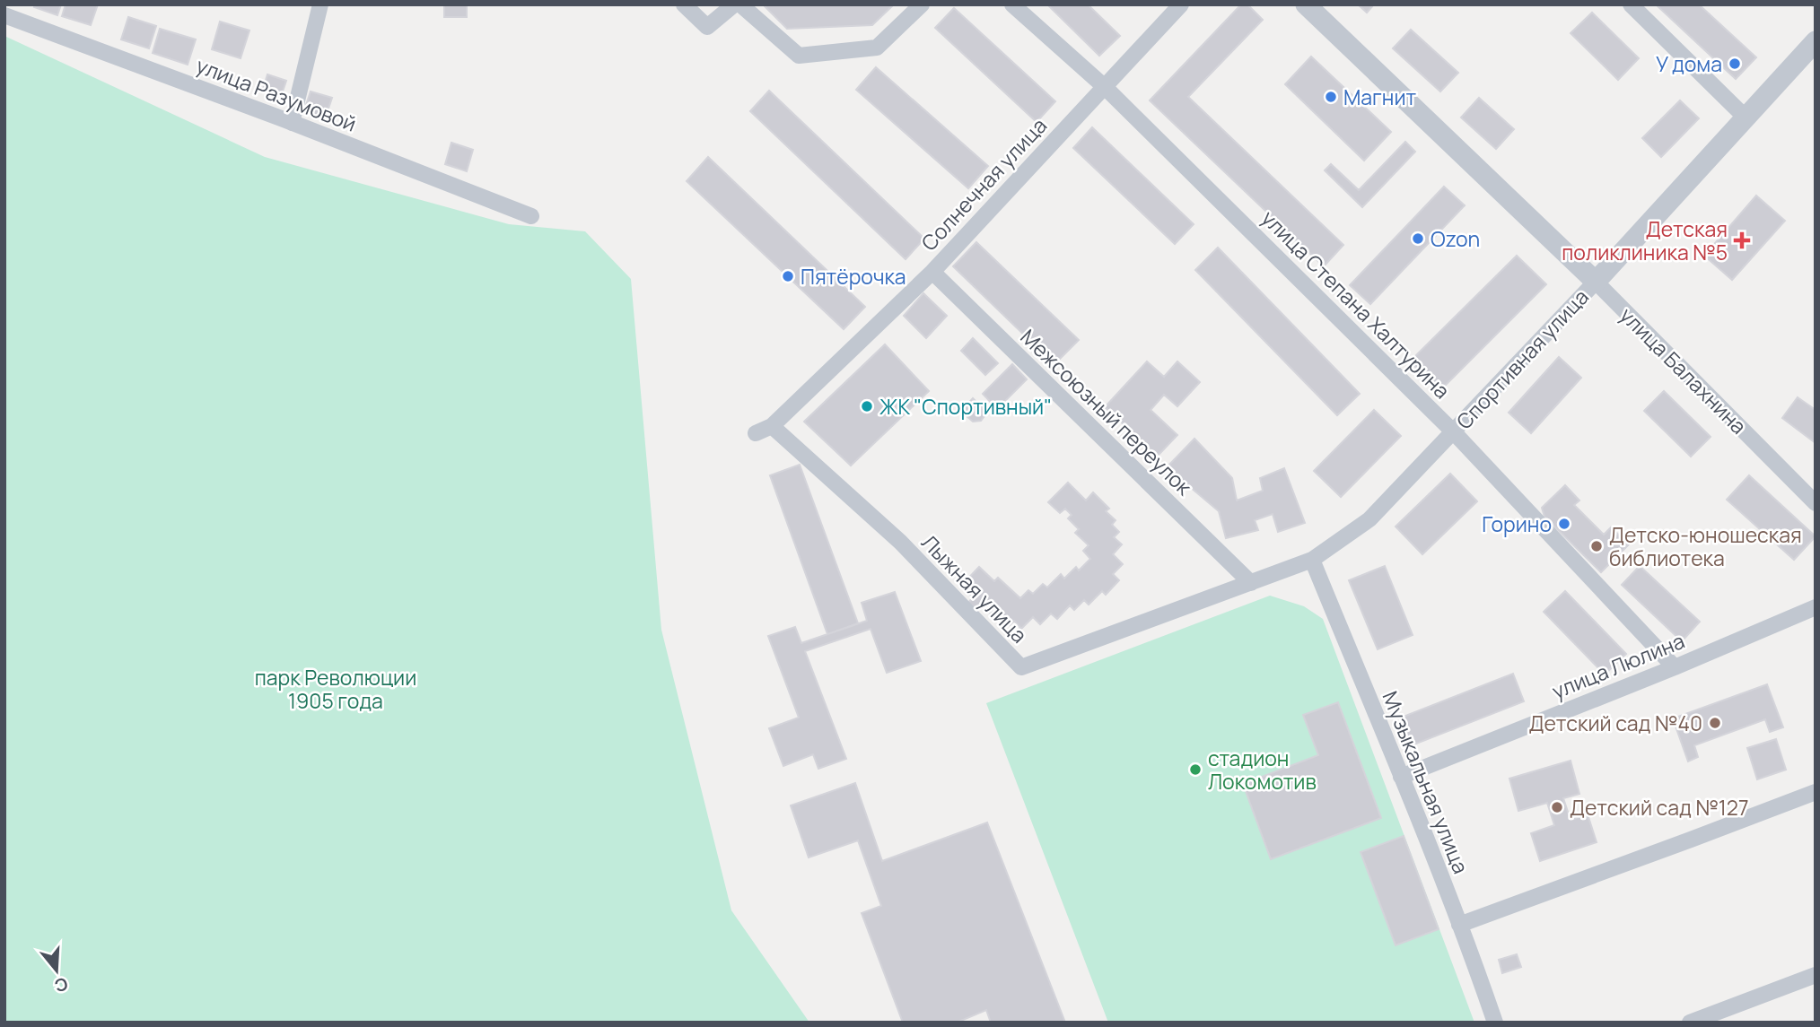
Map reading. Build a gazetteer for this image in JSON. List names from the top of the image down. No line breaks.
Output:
{"streets":{"street":["улица Разумовой","Солнечная улица","улица Степана Халтурина","Спортивная улица","улица Балахнина","Межсоюзный переулок","Лыжная улица","улица Люлина","Музыкальная улица"]},"crossings":[["Солнечная улица","улица Степана Халтурина"],["Солнечная улица","Межсоюзный переулок"],["Солнечная улица","Лыжная улица"],["улица Степана Халтурина","Спортивная улица"],["улица Степана Халтурина","улица Люлина"],["Спортивная улица","улица Балахнина"],["Спортивная улица","Межсоюзный переулок"],["Спортивная улица","Лыжная улица"],["Спортивная улица","Музыкальная улица"],["Межсоюзный переулок","Лыжная улица"],["улица Люлина","Музыкальная улица"]],"parks":["парк Революции 1905 года"],"places":{"other":["У дома","Магнит","Ozon","Пятёрочка","ЖК \"Спортивный\"","Горино","Детско-юношеская библиотека","Детский сад №40","стадион Локомотив","Детский сад №127"],"health":["Детская поликлиника №5"]},"north":"bottom"}
